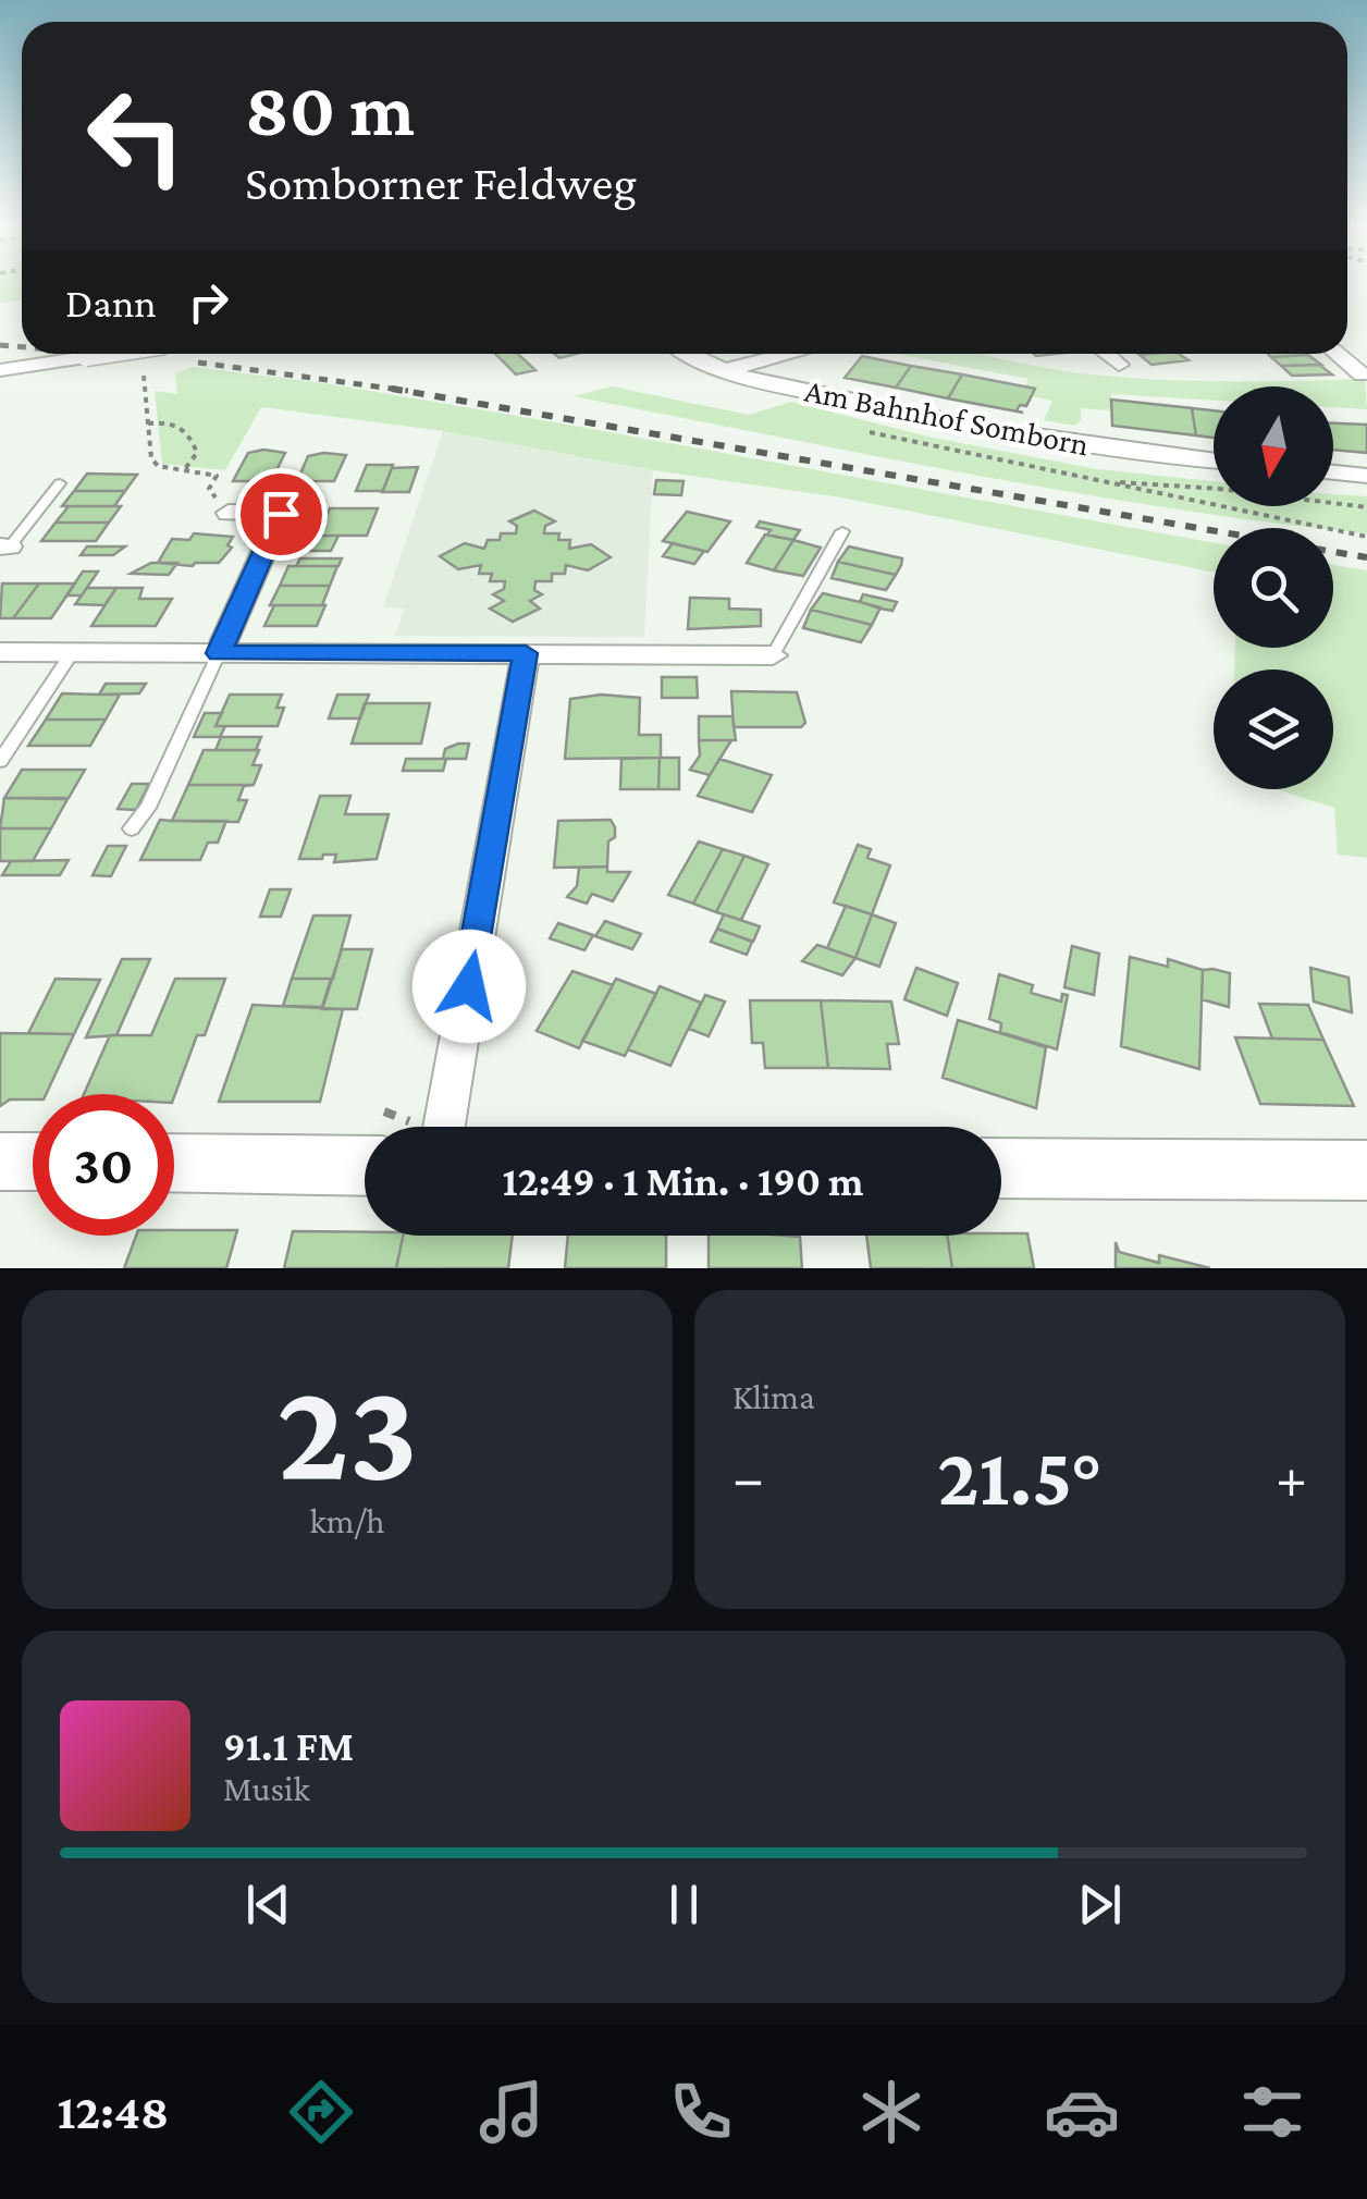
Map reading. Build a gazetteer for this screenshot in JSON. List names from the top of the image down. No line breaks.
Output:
{"streets":{"street":["Am Bahnhof Somborn"]},"north":"bottom","page":{"turn":["80 m","Somborner Feldweg"],"then":"Dann","limit":"30","trip":"12:49 · 1 Min. · 190 m","tile":[["23","km/h"],"Klima"],"heat":["−","21.5°","+"],"song":["91.1 FM","Musik"],"tabs":"12:48"}}
